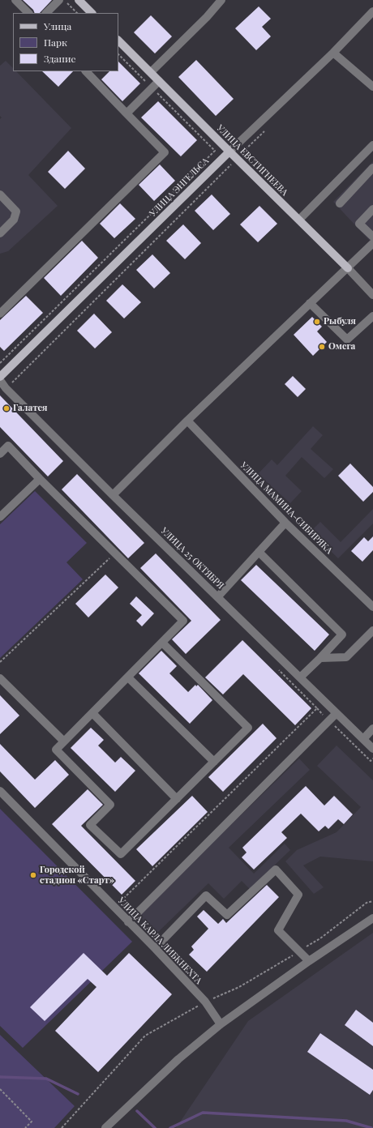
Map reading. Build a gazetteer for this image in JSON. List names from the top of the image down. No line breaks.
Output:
{"streets":{"main road":["УЛИЦА ЕВСТИГНЕЕВА","УЛИЦА ЭНГЕЛЬСА"],"street":["УЛИЦА МАМИНА-СИБИРЯКА","УЛИЦА 25 ОКТЯБРЯ","УЛИЦА КАРЛА ЛИБКНЕХТА"]},"crossings":[["УЛИЦА ЕВСТИГНЕЕВА","УЛИЦА ЭНГЕЛЬСА"]],"places":["Рыбуля","Омега","Галатея","Городской стадион «Старт»"],"legend":["Улица","Парк","Здание"]}
